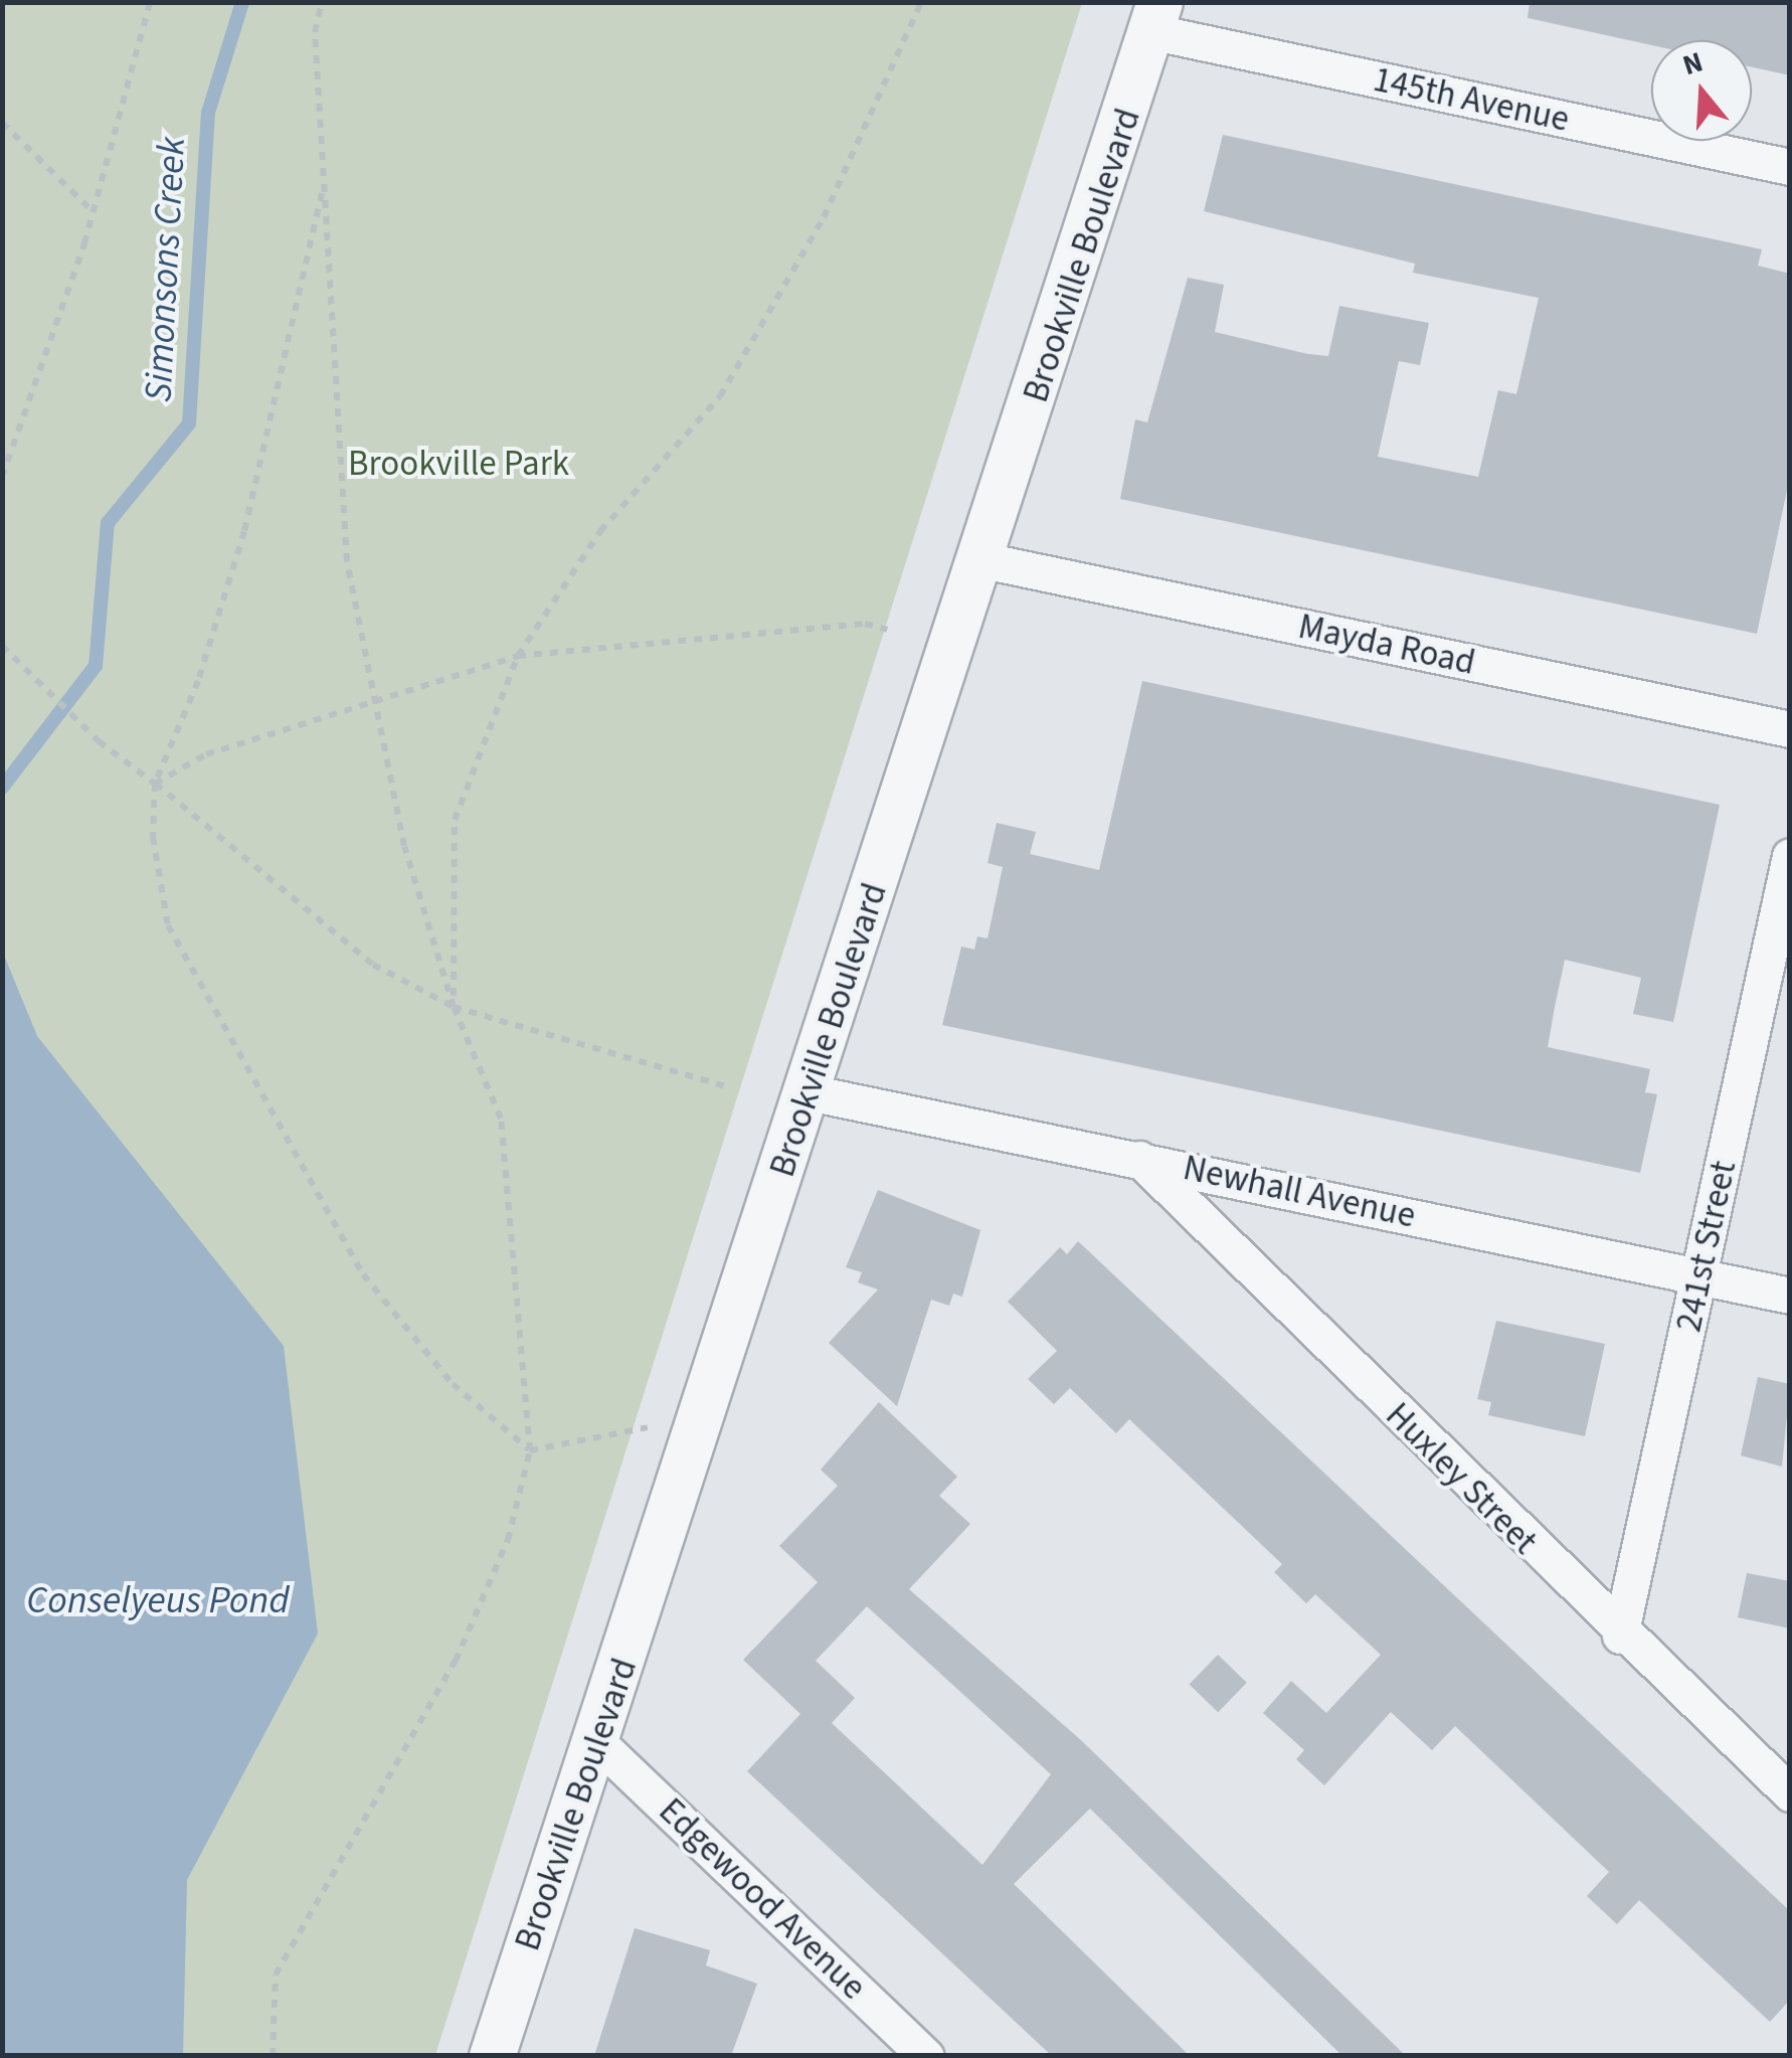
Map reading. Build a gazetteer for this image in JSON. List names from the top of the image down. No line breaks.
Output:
{"streets":{"street":["145th Avenue","Brookville Boulevard","Mayda Road","Newhall Avenue","241st Street","Huxley Street","Edgewood Avenue"]},"crossings":[["145th Avenue","Brookville Boulevard"],["Brookville Boulevard","Mayda Road"],["Brookville Boulevard","Newhall Avenue"],["Brookville Boulevard","Edgewood Avenue"],["Newhall Avenue","241st Street"],["Newhall Avenue","Huxley Street"],["241st Street","Huxley Street"]],"water":["Simonsons Creek","Conselyeus Pond"],"parks":["Brookville Park"],"north":"top"}
